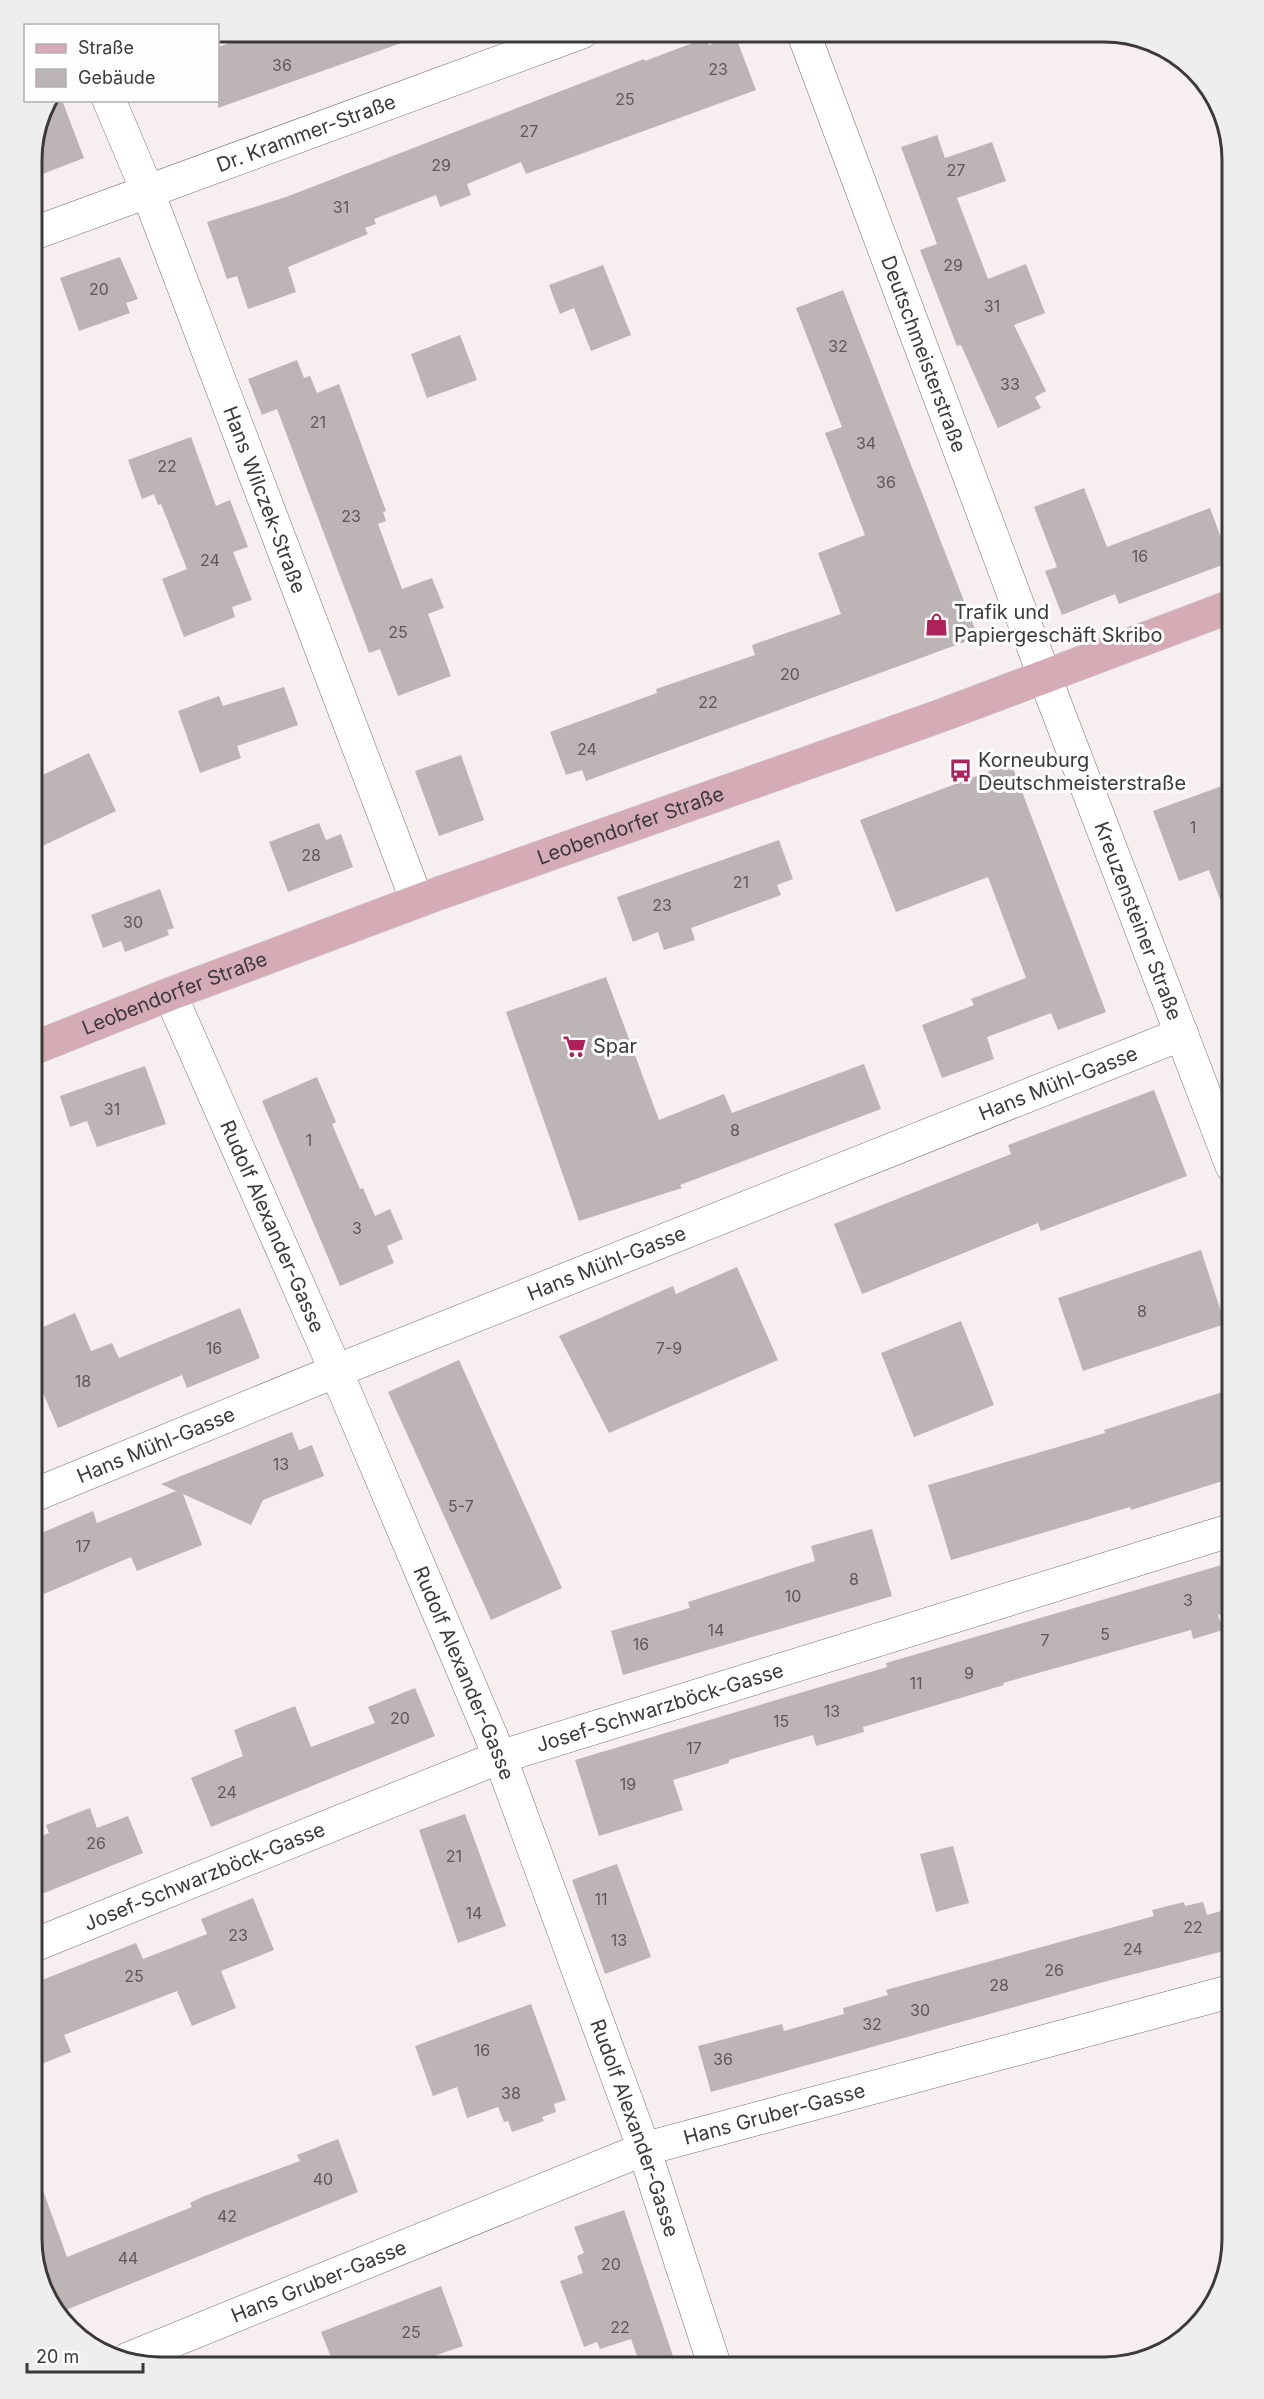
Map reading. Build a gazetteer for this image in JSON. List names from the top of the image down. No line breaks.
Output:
{"streets":{"main road":["Leobendorfer Straße"],"street":["Dr. Krammer-Straße","Deutschmeisterstraße","Hans Wilczek-Straße","Kreuzensteiner Straße","Hans Mühl-Gasse","Rudolf Alexander-Gasse","Josef-Schwarzböck-Gasse","Hans Gruber-Gasse"]},"crossings":[["Dr. Krammer-Straße","Hans Wilczek-Straße"],["Deutschmeisterstraße","Leobendorfer Straße"],["Deutschmeisterstraße","Kreuzensteiner Straße"],["Hans Wilczek-Straße","Leobendorfer Straße"],["Leobendorfer Straße","Kreuzensteiner Straße"],["Leobendorfer Straße","Rudolf Alexander-Gasse"],["Kreuzensteiner Straße","Hans Mühl-Gasse"],["Hans Mühl-Gasse","Rudolf Alexander-Gasse"],["Rudolf Alexander-Gasse","Josef-Schwarzböck-Gasse"],["Rudolf Alexander-Gasse","Hans Gruber-Gasse"]],"places":{"shop":["Trafik und Papiergeschäft Skribo"],"bus stop":["Korneuburg Deutschmeisterstraße"],"supermarket":["Spar"]},"house_numbers":["36","23","25","27","29","27","31","29","20","31","32","33","21","34","22","36","23","16","24","25","20","22","24","1","28","21","23","30","31","8","1","3","8","16","7-9","18","13","5-7","17","8","10","3","14","5","7","16","9","11","13","20","15","17","19","24","26","21","11","14","22","23","13","24","26","25","28","30","32","16","36","38","40","42","44","20","22","25"],"legend":["Straße","Gebäude"],"scale_bar":"20 m"}
